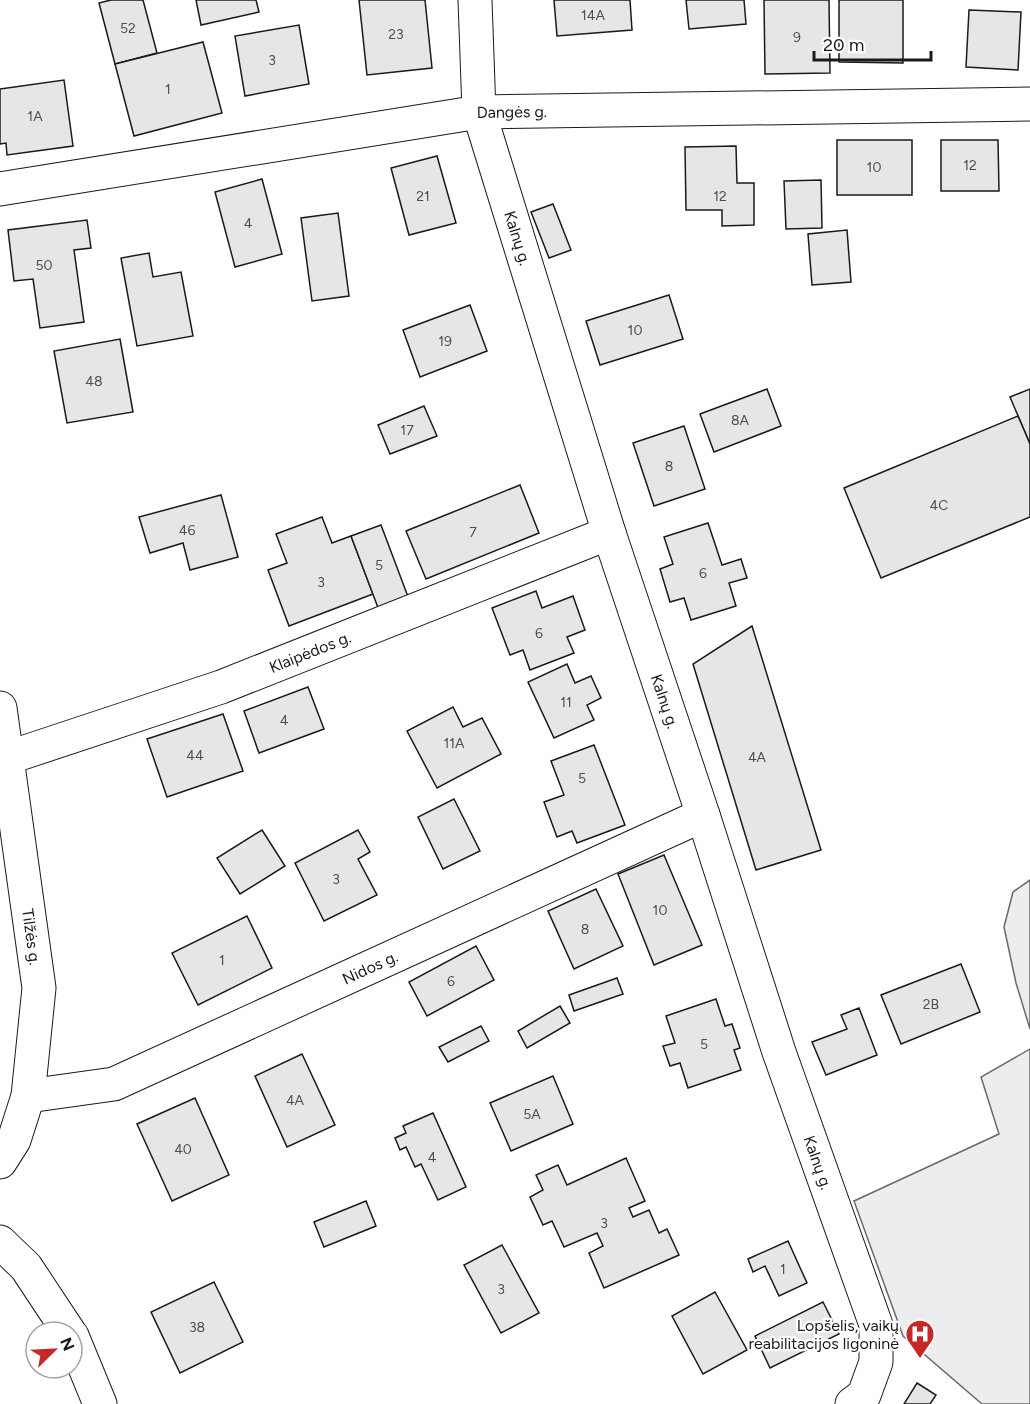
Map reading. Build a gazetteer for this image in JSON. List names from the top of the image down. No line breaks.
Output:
{"streets":{"street":["Dangės g.","Kalnų g.","Klaipėdos g.","Tilžės g.","Nidos g."]},"crossings":[["Dangės g.","Kalnų g."],["Kalnų g.","Klaipėdos g."],["Kalnų g.","Nidos g."],["Klaipėdos g.","Tilžės g."],["Tilžės g.","Nidos g."]],"places":{"hospital":["Lopšelis, vaikų reabilitacijos ligoninė"]},"house_numbers":["14A","52","23","9","3","1","1A","12","10","21","12","4","50","10","19","48","8A","17","8","4C","46","7","5","6","3","6","11","4","11A","44","4A","5","3","10","8","1","6","2B","5","4A","5A","40","4","3","1","3","38"],"scale_bar":"20 m","north":"top right"}
